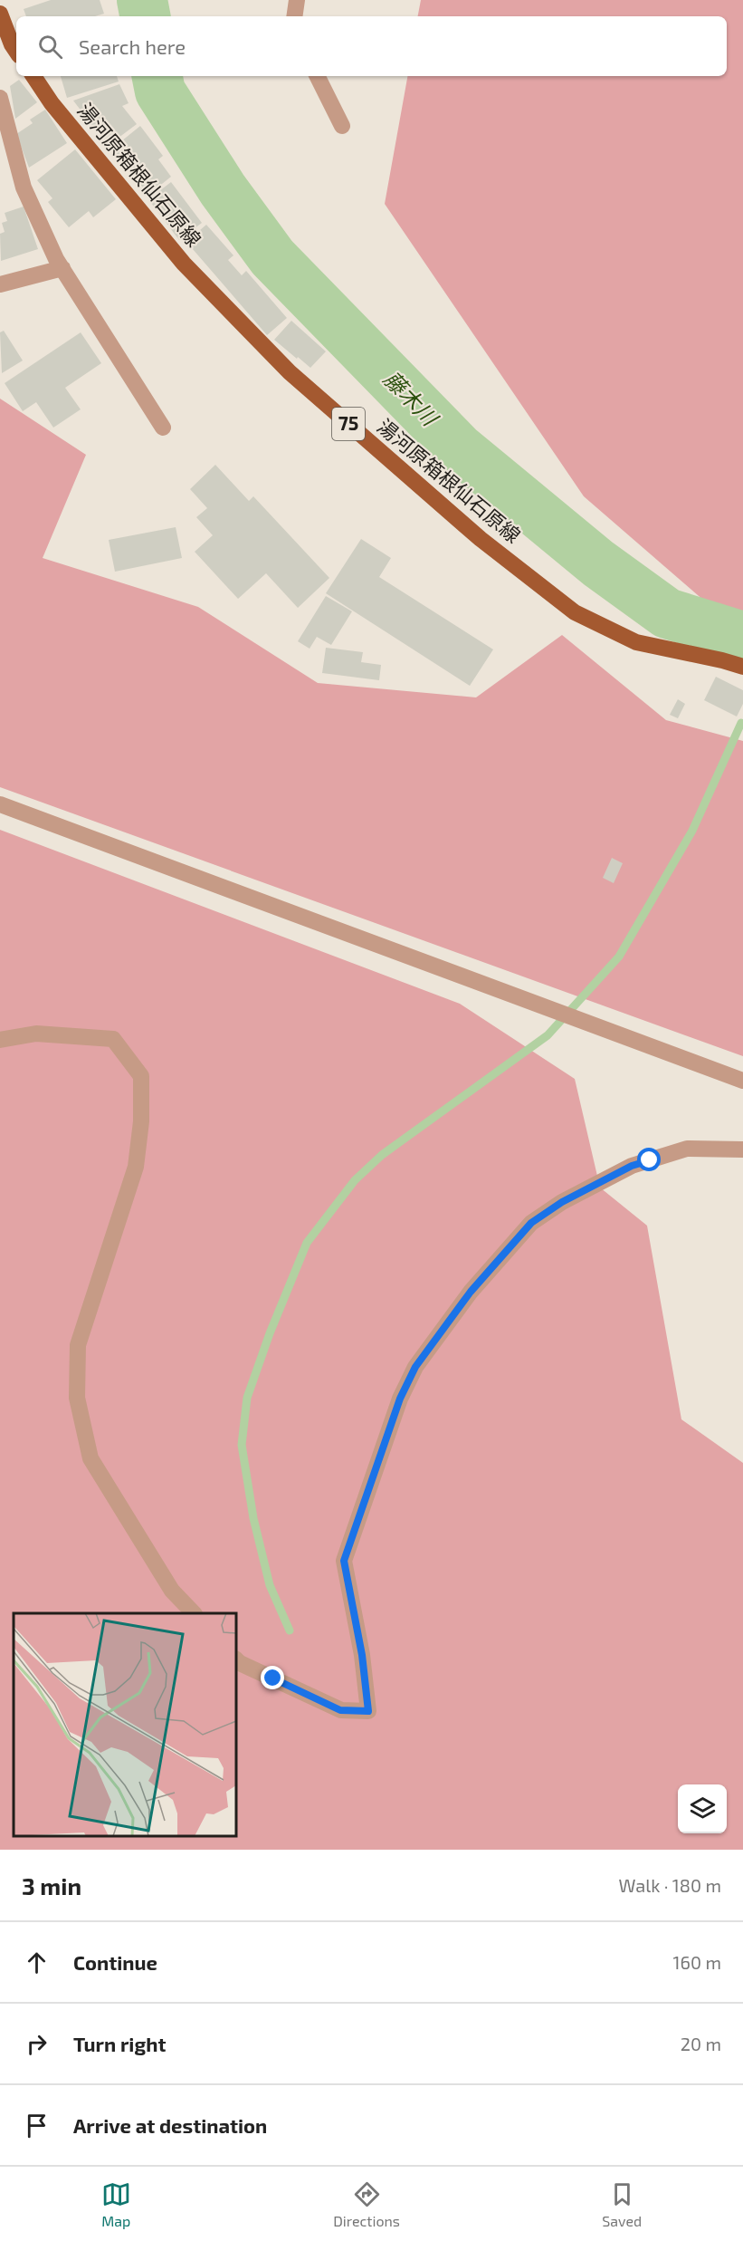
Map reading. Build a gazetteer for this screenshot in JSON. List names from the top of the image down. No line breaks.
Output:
{"streets":{"main road":["湯河原箱根仙石原線","75"]},"water":["藤木川"],"page":{"search":"Search here","heading":["3 min","Walk · 180 m"],"list":[["Continue","160 m"],["Turn right","20 m"],"Arrive at destination"],"nav":["Map","Directions","Saved"]}}
